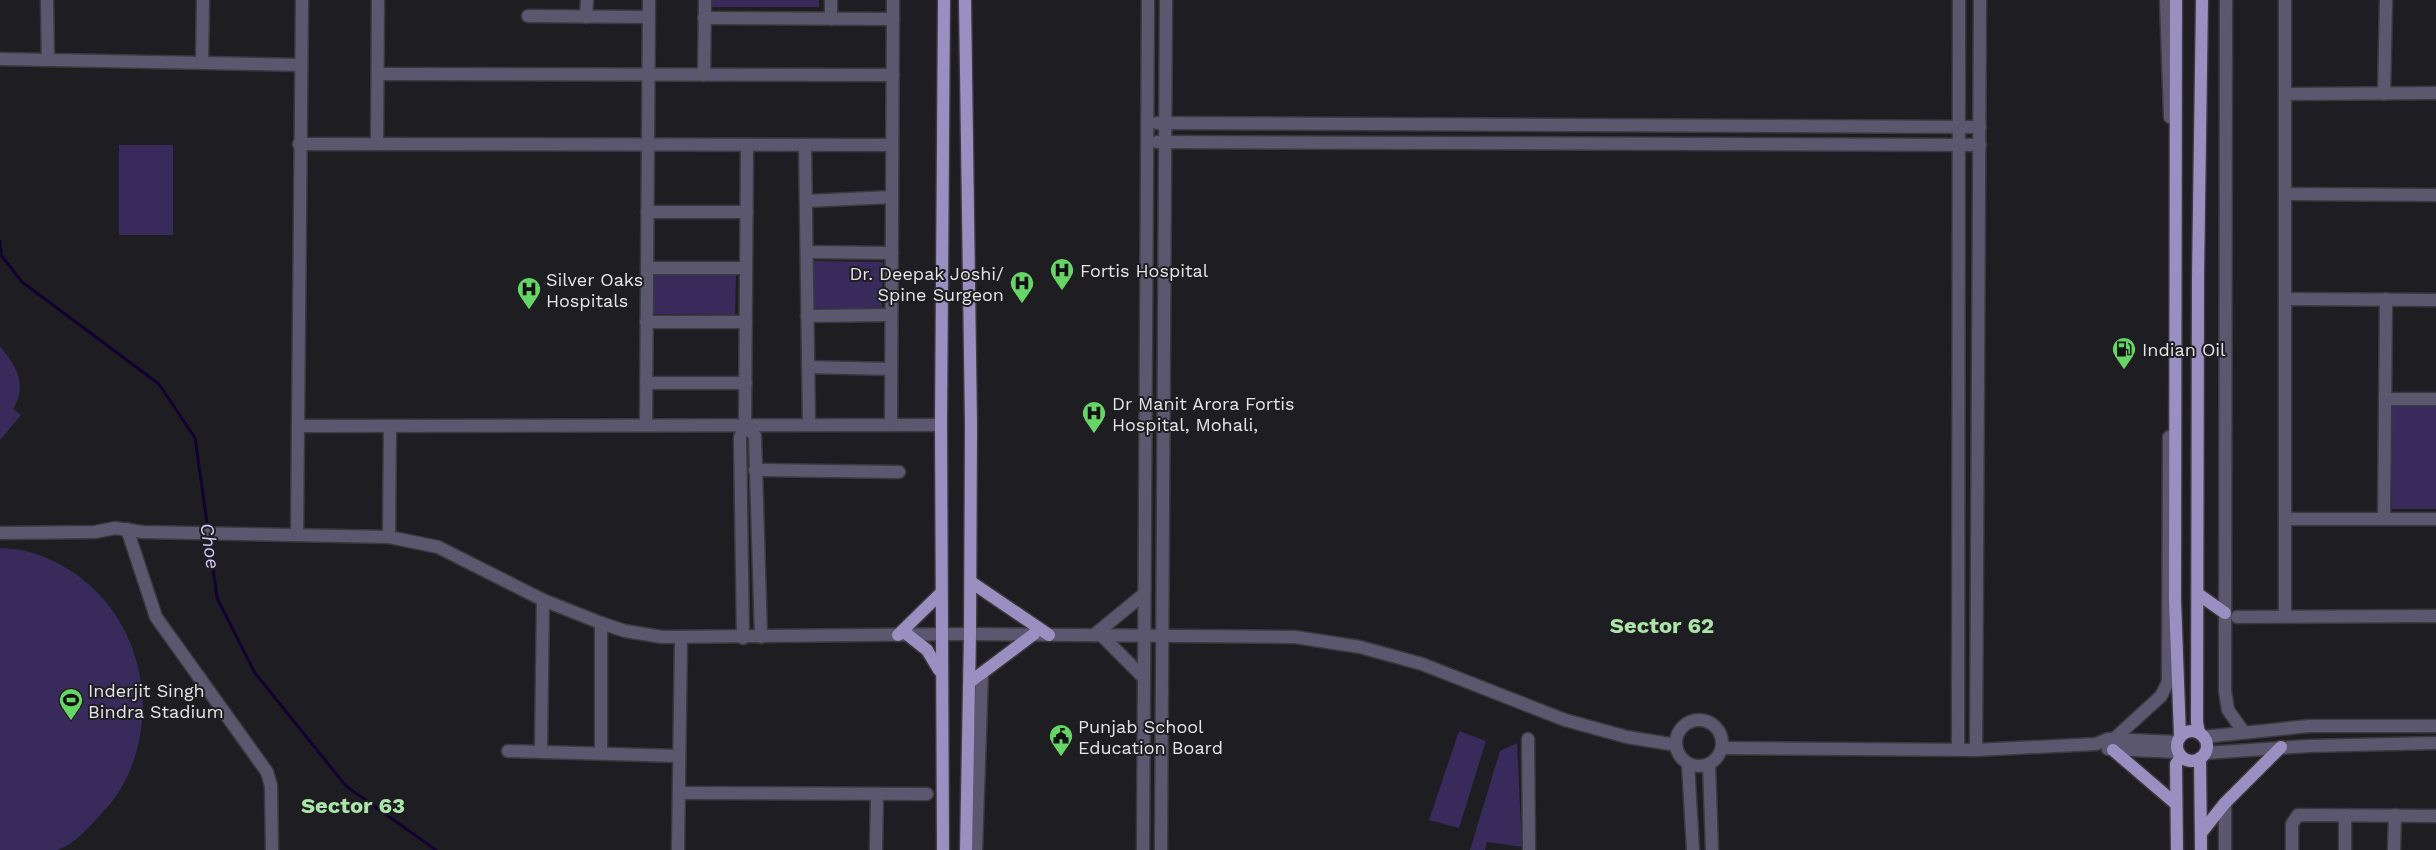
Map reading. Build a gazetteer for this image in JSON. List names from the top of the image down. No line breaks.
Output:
{"districts":["Sector 62","Sector 63"],"water":["Choe"],"places":{"hospital":["Fortis Hospital","Dr. Deepak Joshi/ Spine Surgeon","Silver Oaks Hospitals","Dr Manit Arora Fortis Hospital, Mohali,"],"fuel station":["Indian Oil"],"sports":["Inderjit Singh Bindra Stadium"],"public building":["Punjab School Education Board"]}}
